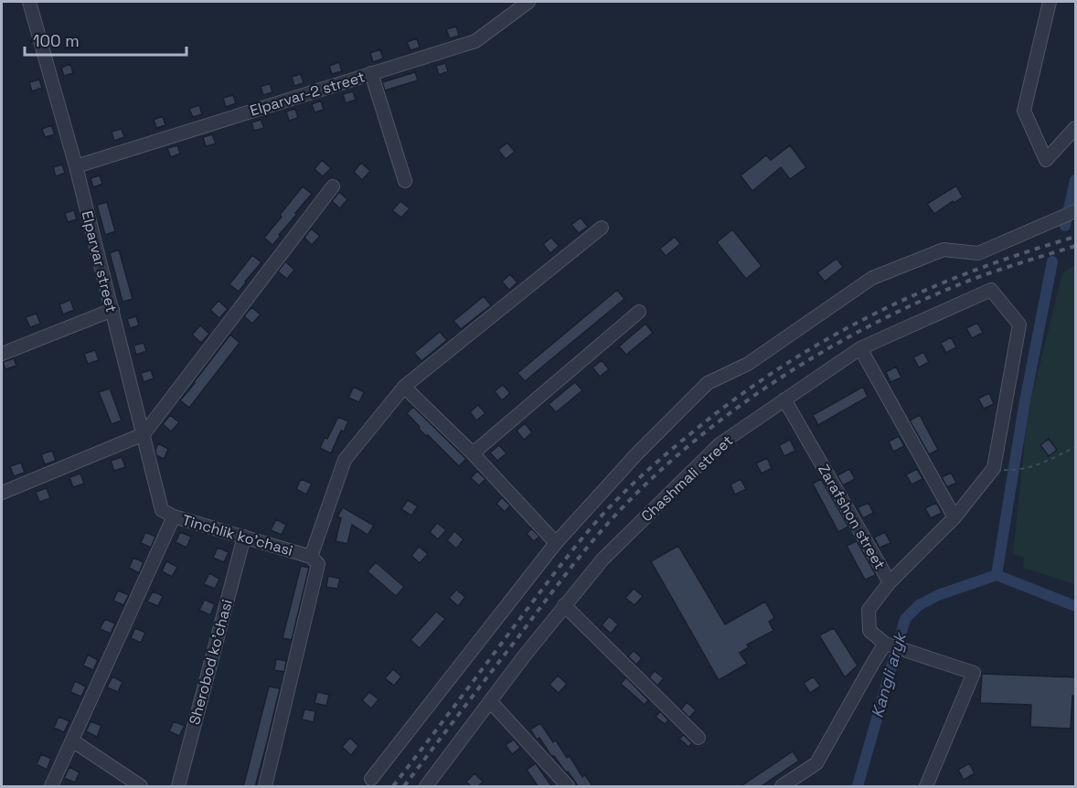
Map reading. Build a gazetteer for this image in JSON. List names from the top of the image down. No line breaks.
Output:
{"streets":{"street":["Elparvar-2 street","Elparvar street","Chashmali street","Zarafshon street","Tinchlik ko'chasi","Sherobod ko'chasi"]},"crossings":[["Elparvar-2 street","Elparvar street"],["Elparvar street","Tinchlik ko'chasi"],["Chashmali street","Zarafshon street"],["Tinchlik ko'chasi","Sherobod ko'chasi"]],"water":["Kangli aryk"],"scale_bar":"100 m"}
